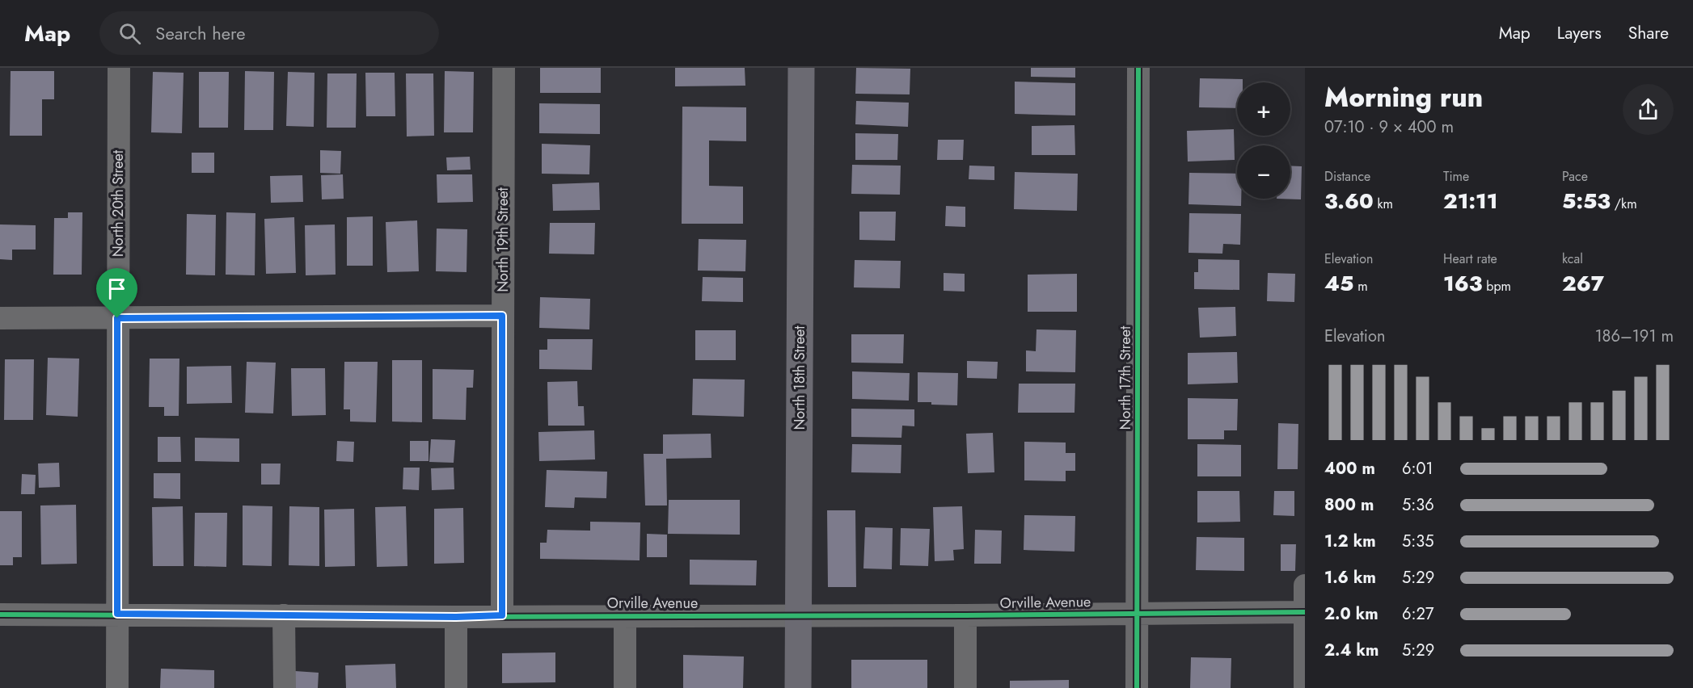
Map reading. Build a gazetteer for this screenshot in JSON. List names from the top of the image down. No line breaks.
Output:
{"streets":{"main road":["North 18th Street"],"street":["North 20th Street","North 19th Street","North 17th Street","Orville Avenue"]},"crossings":[["North 20th Street","Orville Avenue"],["North 19th Street","Orville Avenue"],["North 18th Street","Orville Avenue"],["North 17th Street","Orville Avenue"]],"page":{"header":"Map","search":"Search here","nav":["Map","Layers","Share"],"heading":["Morning run","07:10 · 9 × 400 m"],"map_buttons":["+","−"],"stats":[["Distance","3.60 km"],["Time","21:11"],["Pace","5:53 /km"],["Elevation","45 m"],["Heart rate","163 bpm"],["kcal","267"]],"chart":["Elevation","186–191 m"],"list":[{"name":"400 m","note":"6:01"},{"name":"800 m","note":"5:36"},{"name":"1.2 km","note":"5:35"},{"name":"1.6 km","note":"5:29"},{"name":"2.0 km","note":"6:27"},{"name":"2.4 km","note":"5:29"}]}}
